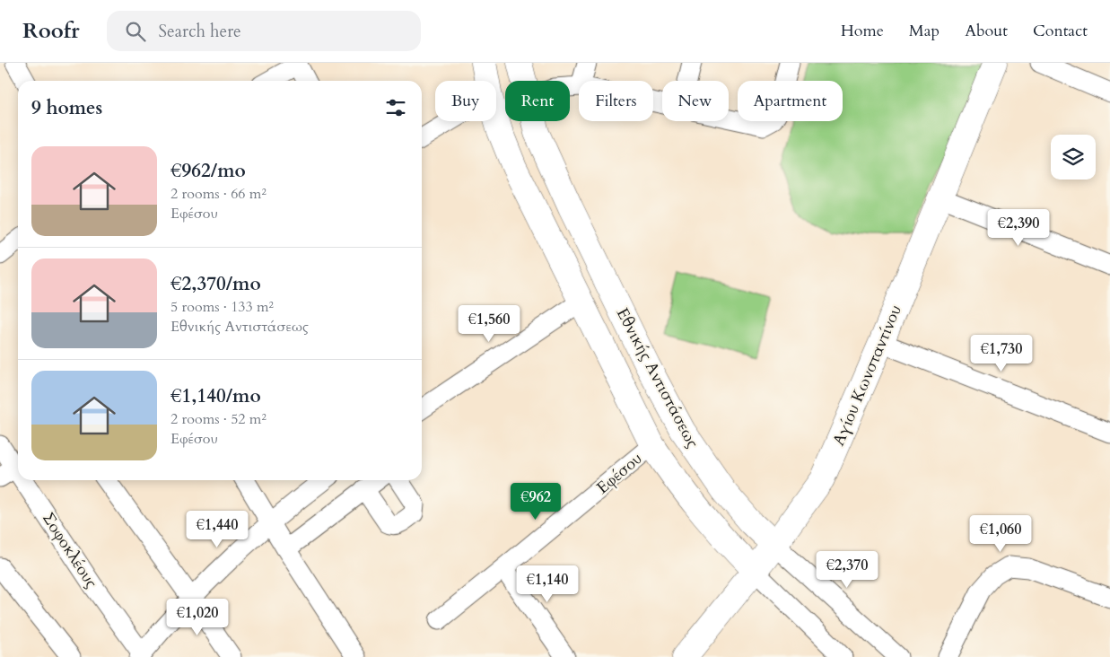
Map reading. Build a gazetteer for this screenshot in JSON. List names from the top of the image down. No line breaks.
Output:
{"streets":{"main road":["Αγίου Κωνσταντίνου","Εθνικής Αντιστάσεως"],"street":["Εφέσου","Σοφοκλέους"]},"crossings":[["Αγίου Κωνσταντίνου","Εθνικής Αντιστάσεως"]],"page":{"header":"Roofr","search":"Search here","nav":["Home","Map","About","Contact"],"chip":["Buy","Rent","Filters","New","Apartment"],"heading":"9 homes","list":[{"name":"€962/mo","note":"2 rooms · 66 m² · Εφέσου"},{"name":"€2,370/mo","note":"5 rooms · 133 m² · Εθνικής Αντιστάσεως"},{"name":"€1,140/mo","note":"2 rooms · 52 m² · Εφέσου"}],"price":["€2,390","€1,560","€1,730","€962","€1,440","€1,060","€2,370","€1,140","€1,020"]}}
